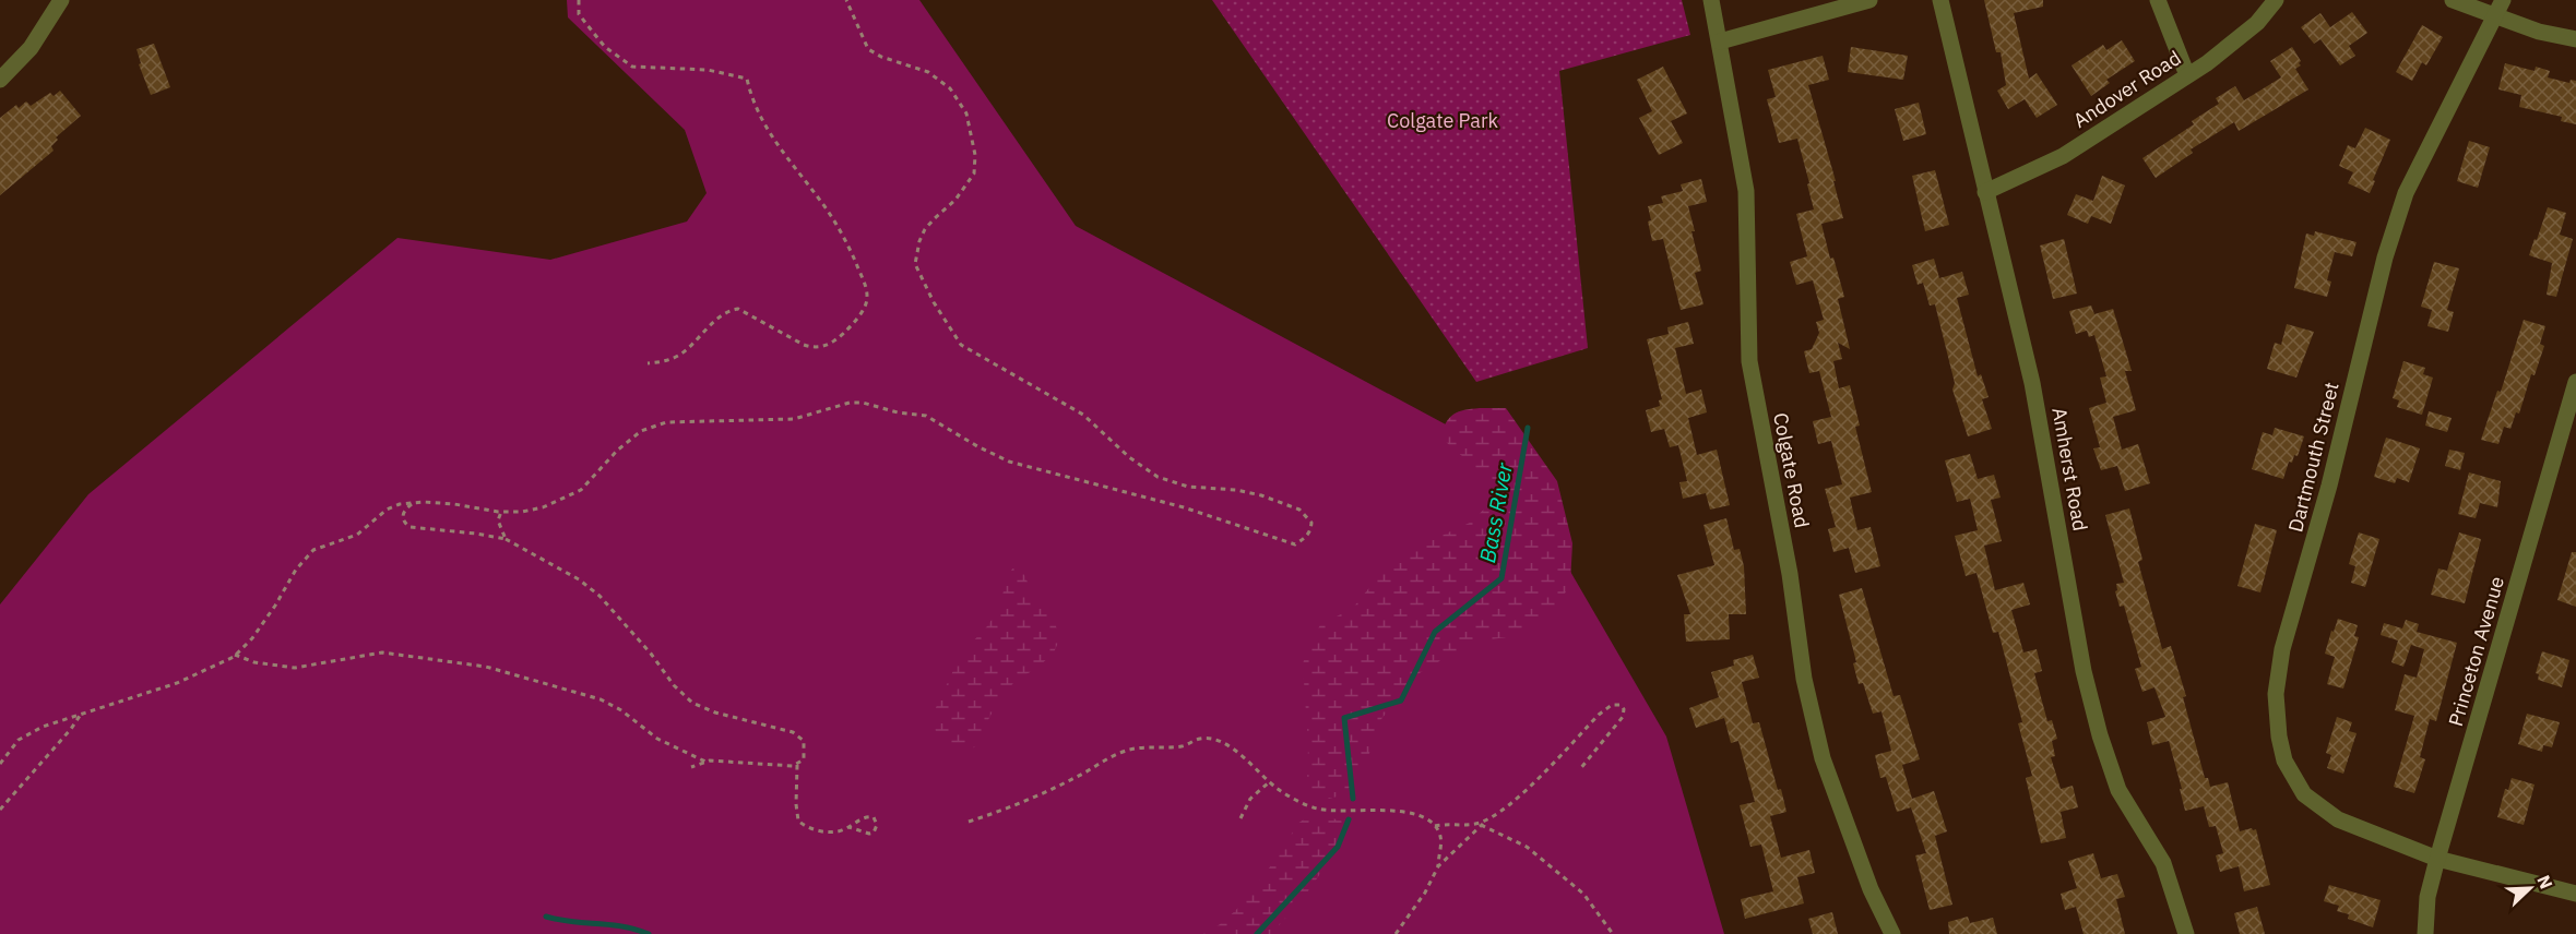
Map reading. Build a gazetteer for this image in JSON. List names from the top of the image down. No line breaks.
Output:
{"streets":{"street":["Andover Road","Dartmouth Street","Amherst Road","Colgate Road","Princeton Avenue"]},"crossings":[["Andover Road","Amherst Road"],["Dartmouth Street","Princeton Avenue"]],"water":["Bass River"],"parks":["Colgate Park"],"north":"top right"}
